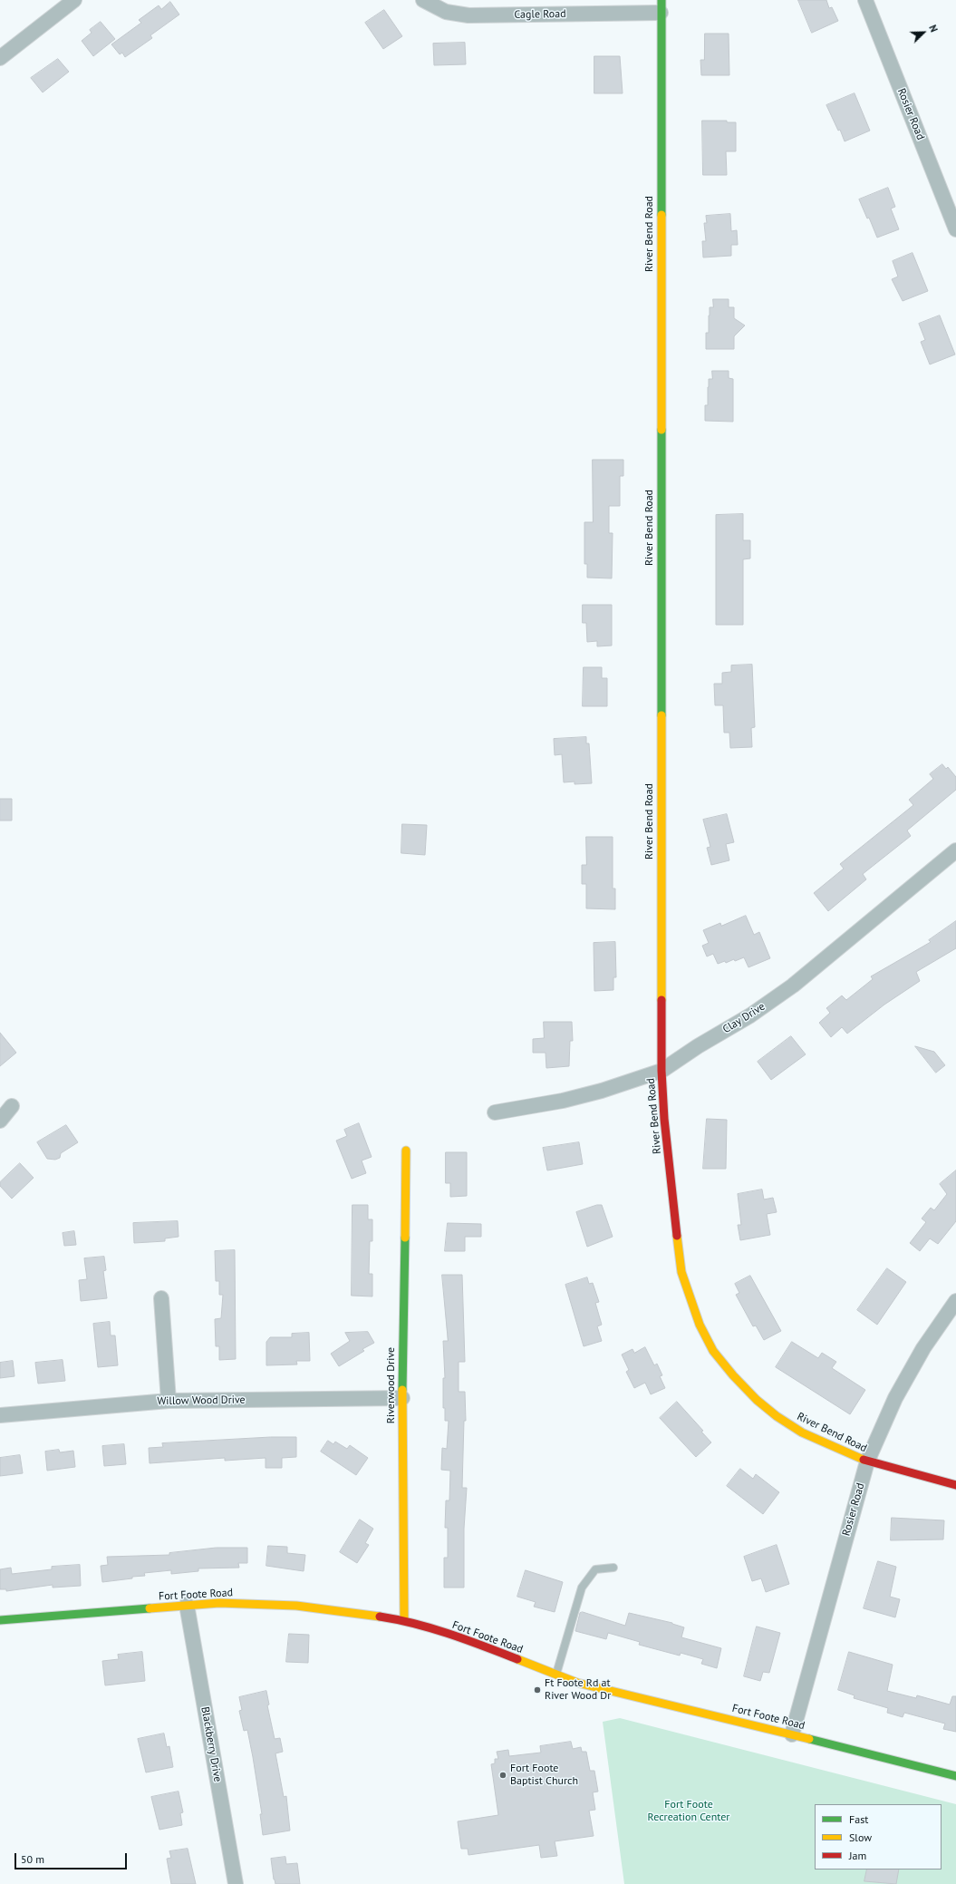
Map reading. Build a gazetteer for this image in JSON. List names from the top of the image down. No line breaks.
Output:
{"streets":{"street":["Cagle Road","Rosier Road","River Bend Road","Clay Drive","Riverwood Drive","Willow Wood Drive","Fort Foote Road","Blackberry Drive"]},"crossings":[["Cagle Road","River Bend Road"],["Rosier Road","River Bend Road"],["Rosier Road","Fort Foote Road"],["River Bend Road","Clay Drive"],["Riverwood Drive","Willow Wood Drive"],["Riverwood Drive","Fort Foote Road"],["Fort Foote Road","Blackberry Drive"]],"parks":["Fort Foote Recreation Center"],"places":["Ft Foote Rd at River Wood Dr","Fort Foote Baptist Church"],"legend":["Fast","Slow","Jam"],"scale_bar":"50 m","north":"top right"}
